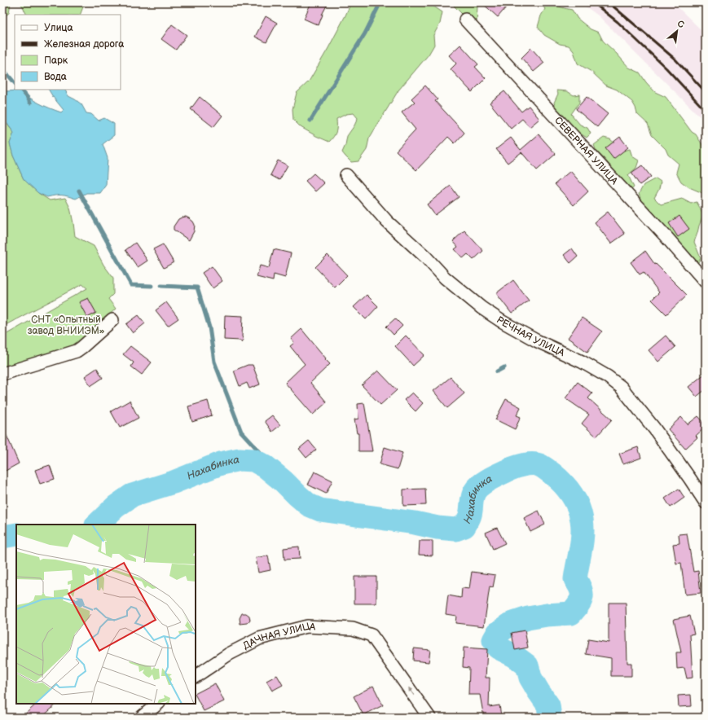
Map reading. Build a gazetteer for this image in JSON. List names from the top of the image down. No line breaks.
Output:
{"streets":{"street":["СЕВЕРНАЯ УЛИЦА","РЕЧНАЯ УЛИЦА","ДАЧНАЯ УЛИЦА"]},"one_way":["ДАЧНАЯ УЛИЦА"],"water":["Нахабинка"],"parks":["СНТ «Опытный завод ВНИИЭМ»"],"legend":["Улица","Железная дорога","Парк","Вода"],"north":"top right"}
